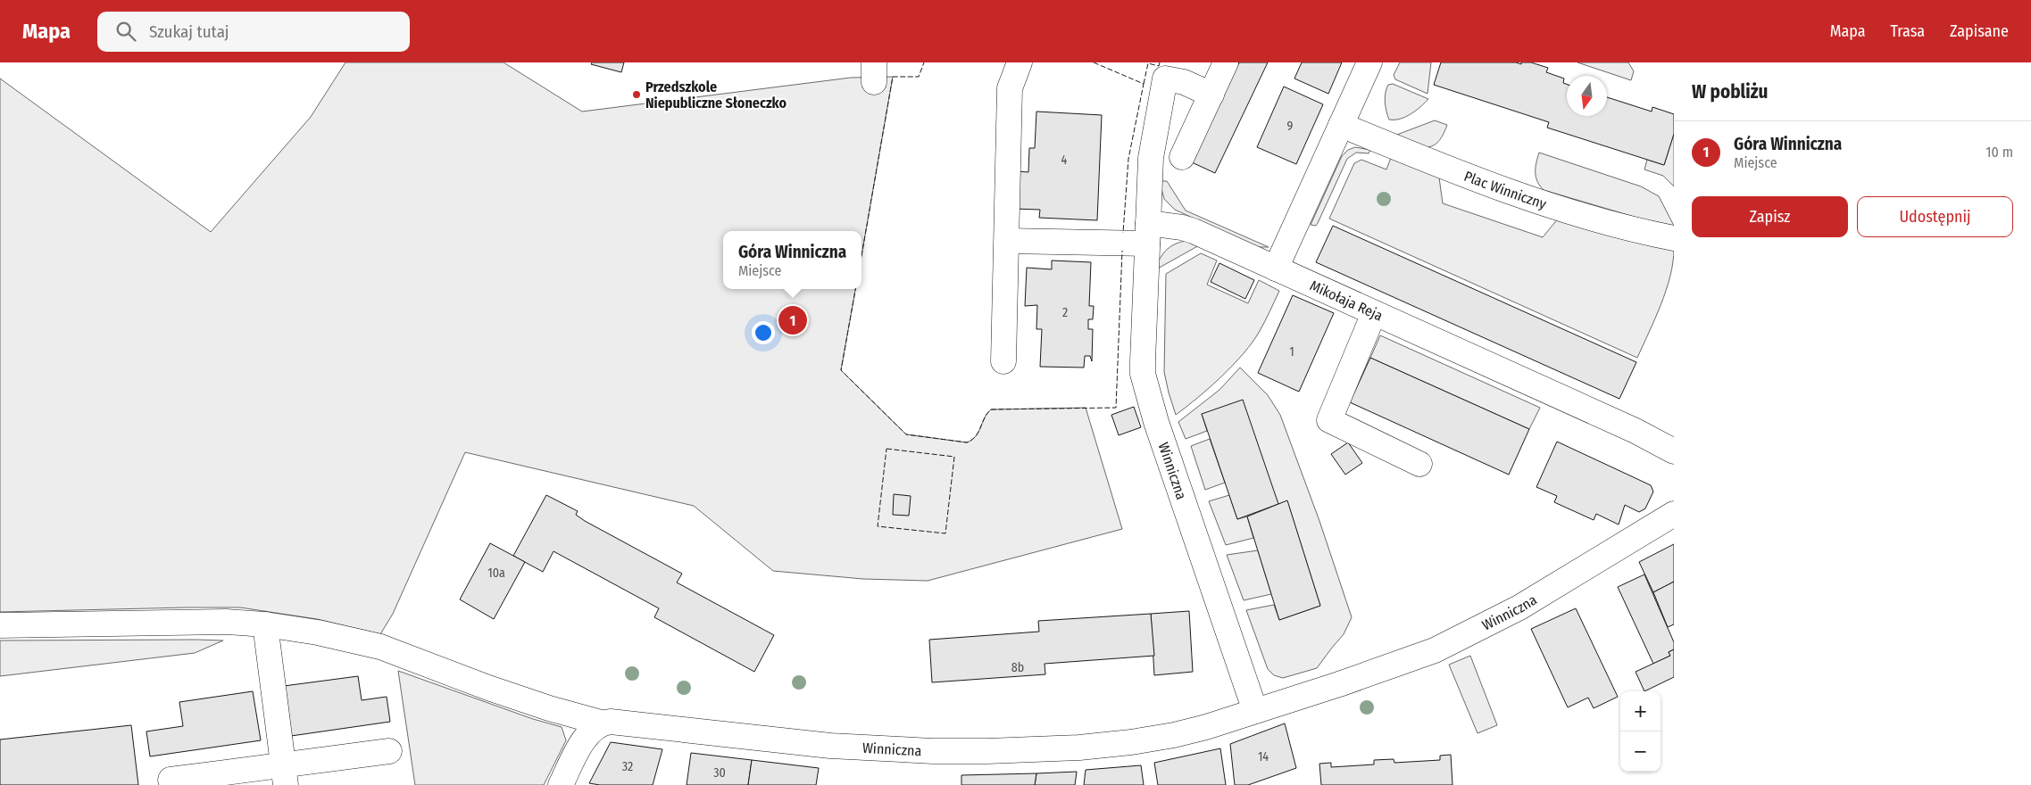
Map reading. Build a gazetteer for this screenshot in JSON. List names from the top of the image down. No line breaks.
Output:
{"streets":{"street":["Plac Winniczny","Mikołaja Reja","Winniczna"]},"crossings":[["Mikołaja Reja","Winniczna"]],"places":["Przedszkole Niepubliczne Słoneczko"],"house_numbers":["9","4","2","1","10a","8b","14","32","30"],"north":"bottom","page":{"header":"Mapa","search":"Szukaj tutaj","nav":["Mapa","Trasa","Zapisane"],"heading":"W pobliżu","list":[{"mark":"1","name":"Góra Winniczna","note":"Miejsce","value":"10 m"}],"buttons":["Zapisz","Udostępnij"],"popup":["Góra Winniczna","Miejsce"],"pins":"1","map_buttons":["+","−"]}}
